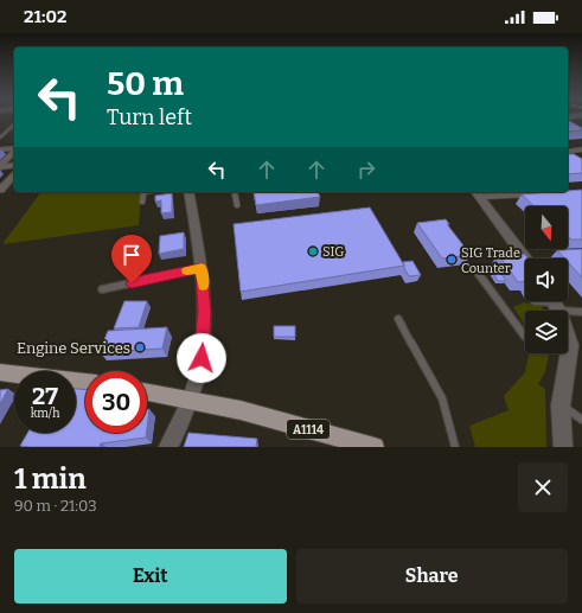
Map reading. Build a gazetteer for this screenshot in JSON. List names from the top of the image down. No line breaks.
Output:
{"streets":{"main road":["A1114"]},"places":["SIG","SIG Trade Counter","Engine Services"],"north":"bottom","page":{"status":"21:02","turn":["50 m","Turn left"],"speed":"27 km/h","limit":"30","heading":["1 min","90 m · 21:03"],"buttons":["Exit","Share"]}}
